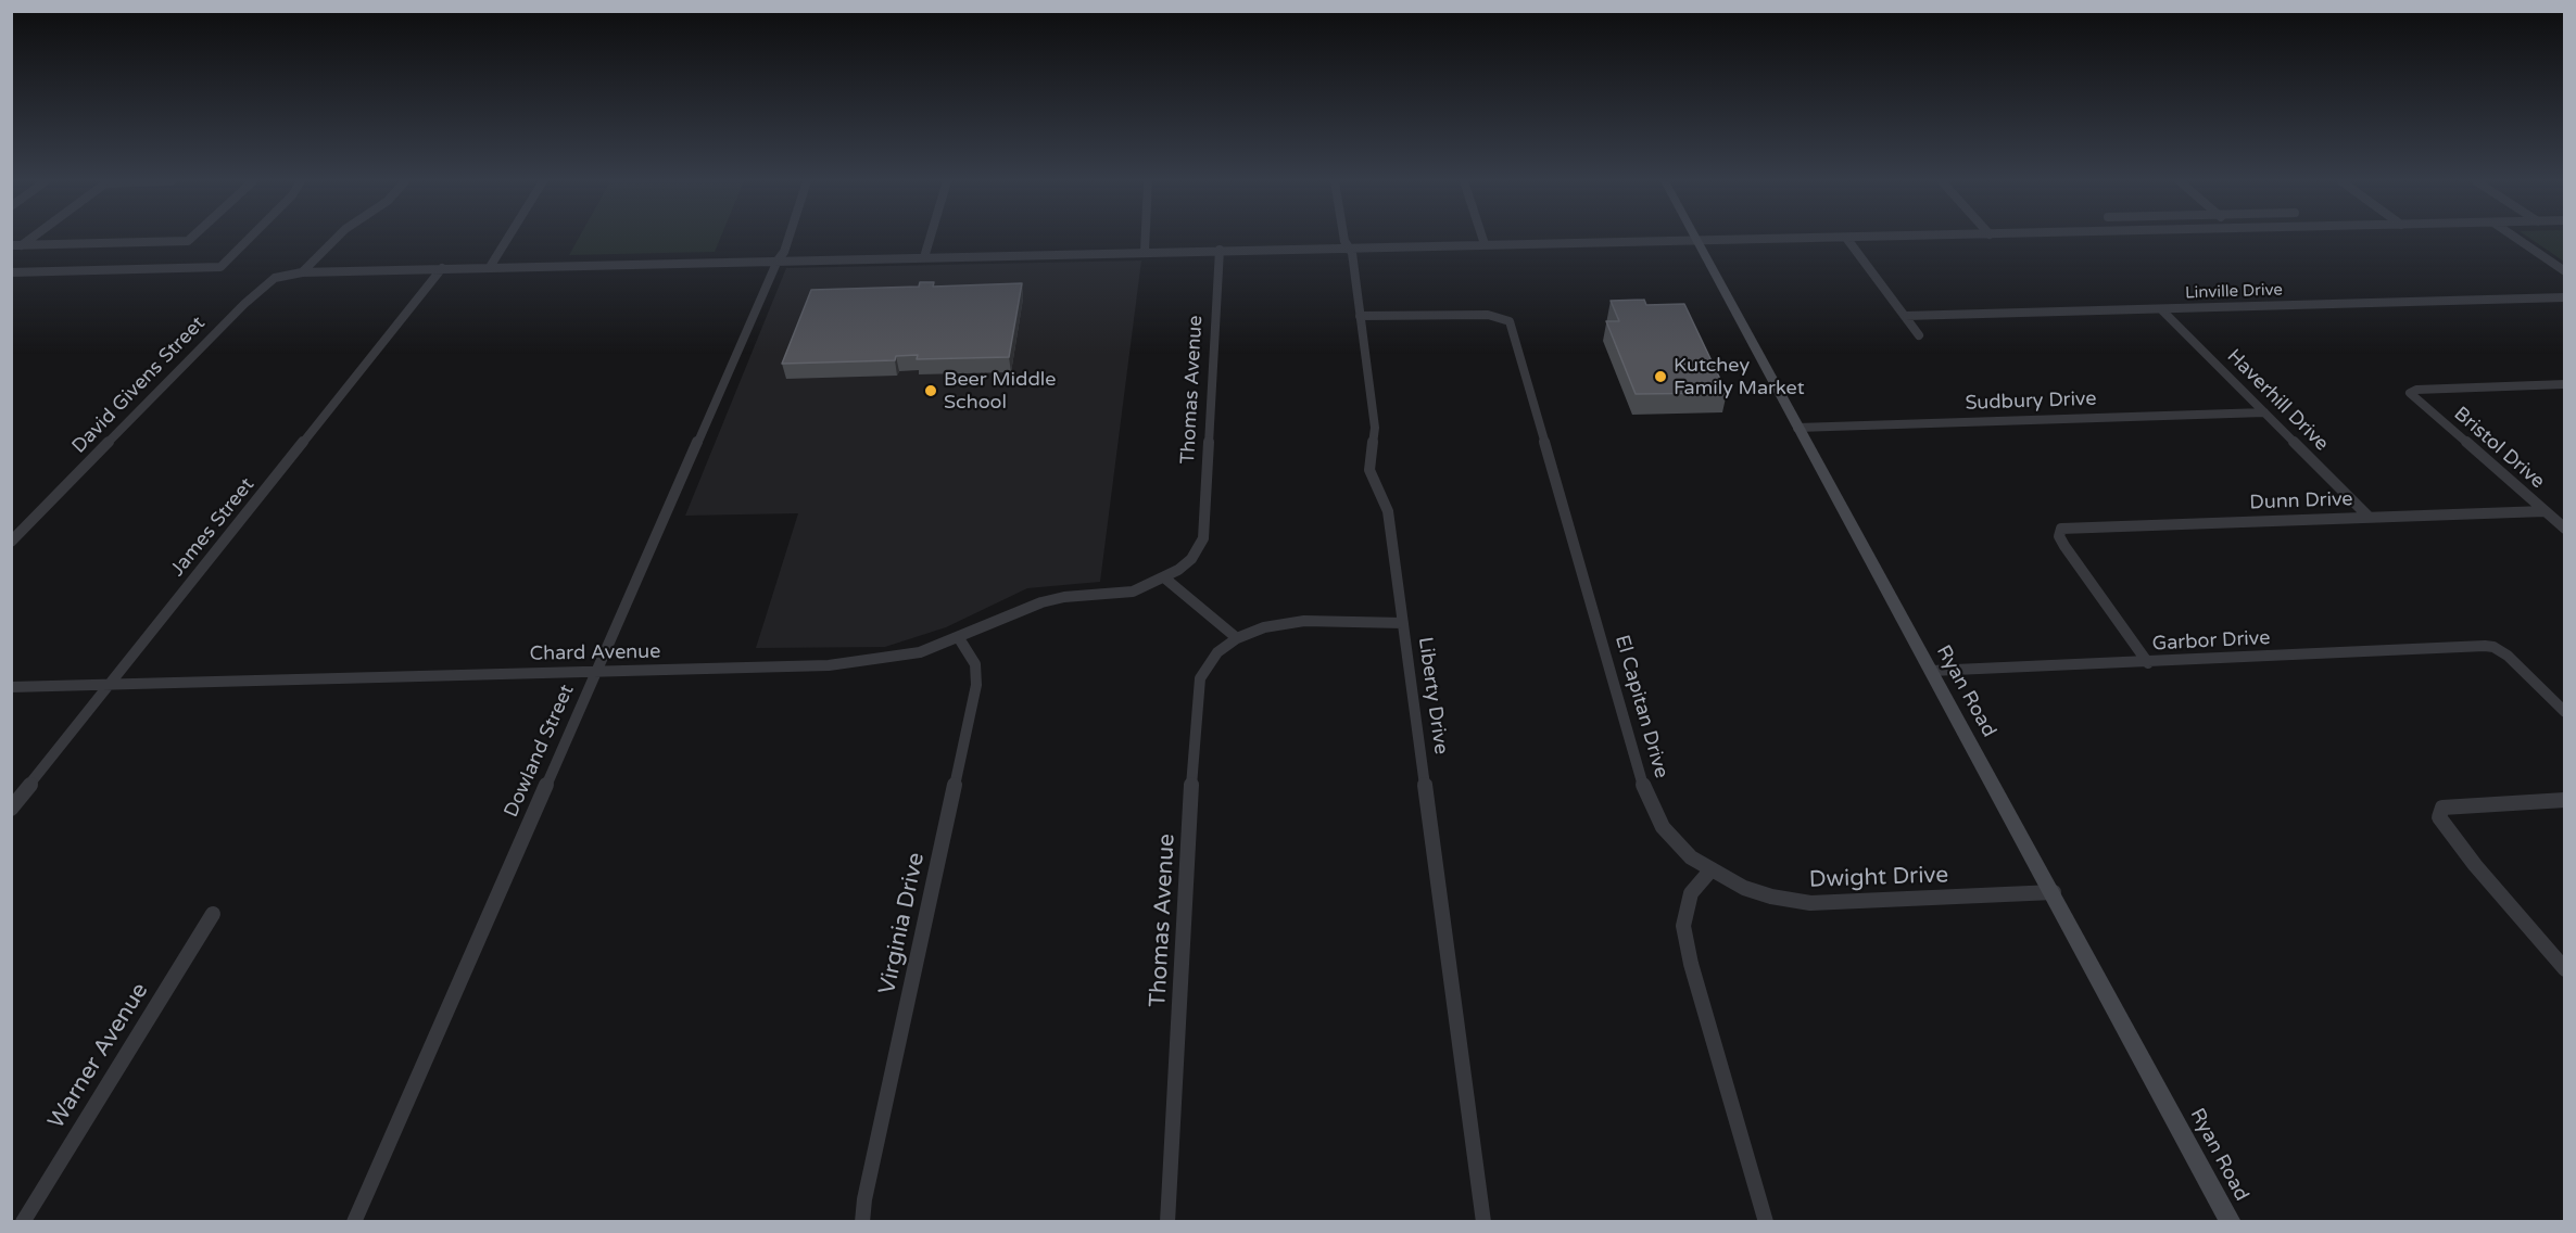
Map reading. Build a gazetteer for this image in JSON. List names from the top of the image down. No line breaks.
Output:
{"streets":{"main road":["Ryan Road"],"street":["Linville Drive","David Givens Street","Thomas Avenue","Haverhill Drive","Sudbury Drive","Bristol Drive","Dunn Drive","James Street","Garbor Drive","Chard Avenue","Liberty Drive","El Capitan Drive","Dowland Street","Dwight Drive","Virginia Drive","Warner Avenue"]},"crossings":[["Linville Drive","Haverhill Drive"],["David Givens Street","Thomas Avenue"],["David Givens Street","James Street"],["David Givens Street","Ryan Road"],["David Givens Street","Liberty Drive"],["David Givens Street","Dowland Street"],["Thomas Avenue","Chard Avenue"],["Thomas Avenue","Liberty Drive"],["Haverhill Drive","Sudbury Drive"],["Haverhill Drive","Dunn Drive"],["Sudbury Drive","Ryan Road"],["Bristol Drive","Dunn Drive"],["Dunn Drive","Garbor Drive"],["James Street","Chard Avenue"],["Garbor Drive","Ryan Road"],["Chard Avenue","Dowland Street"],["Chard Avenue","Virginia Drive"],["Ryan Road","Dwight Drive"],["Liberty Drive","El Capitan Drive"],["El Capitan Drive","Dwight Drive"]],"places":["Kutchey Family Market","Beer Middle School"]}
